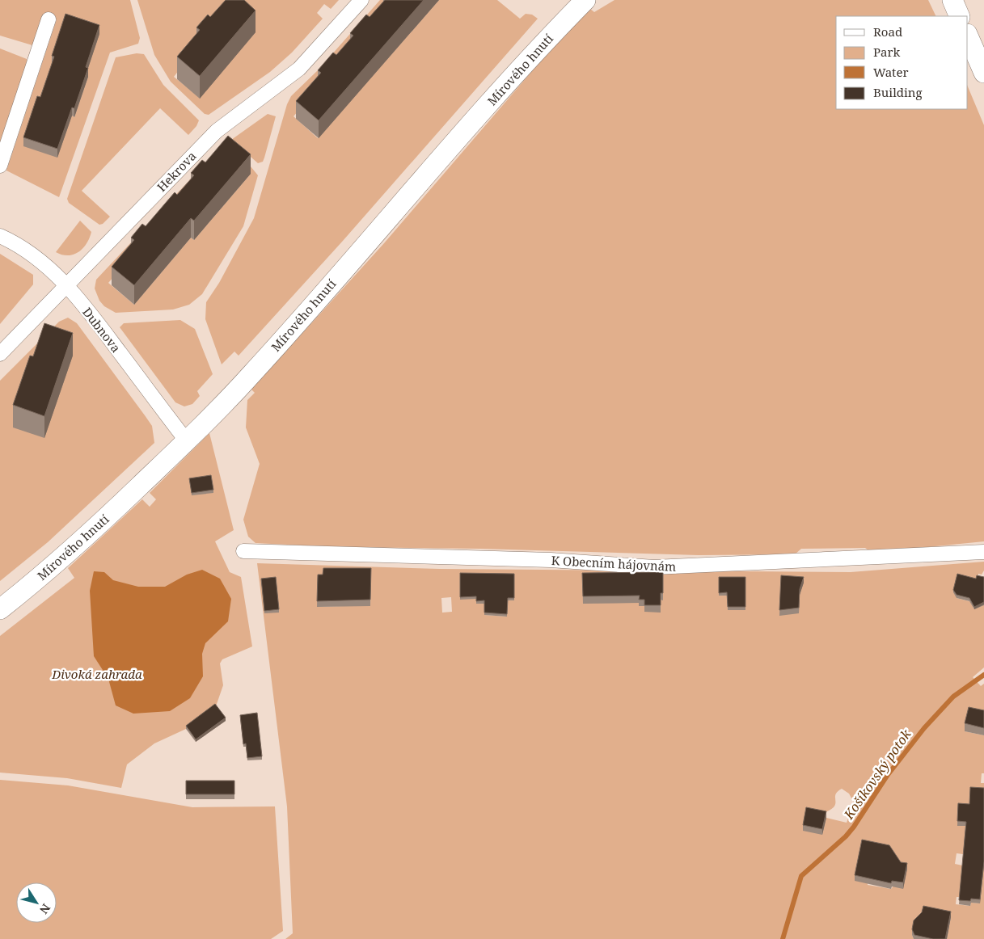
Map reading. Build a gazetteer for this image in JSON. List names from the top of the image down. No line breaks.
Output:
{"streets":{"main road":["Mírového hnutí"],"street":["Hekrova","Dubnova","K Obecním hájovnám"]},"crossings":[["Mírového hnutí","Dubnova"],["Hekrova","Dubnova"]],"water":["Košíkovský potok"],"parks":["Divoká zahrada"],"legend":["Road","Park","Water","Building"],"north":"bottom right"}
